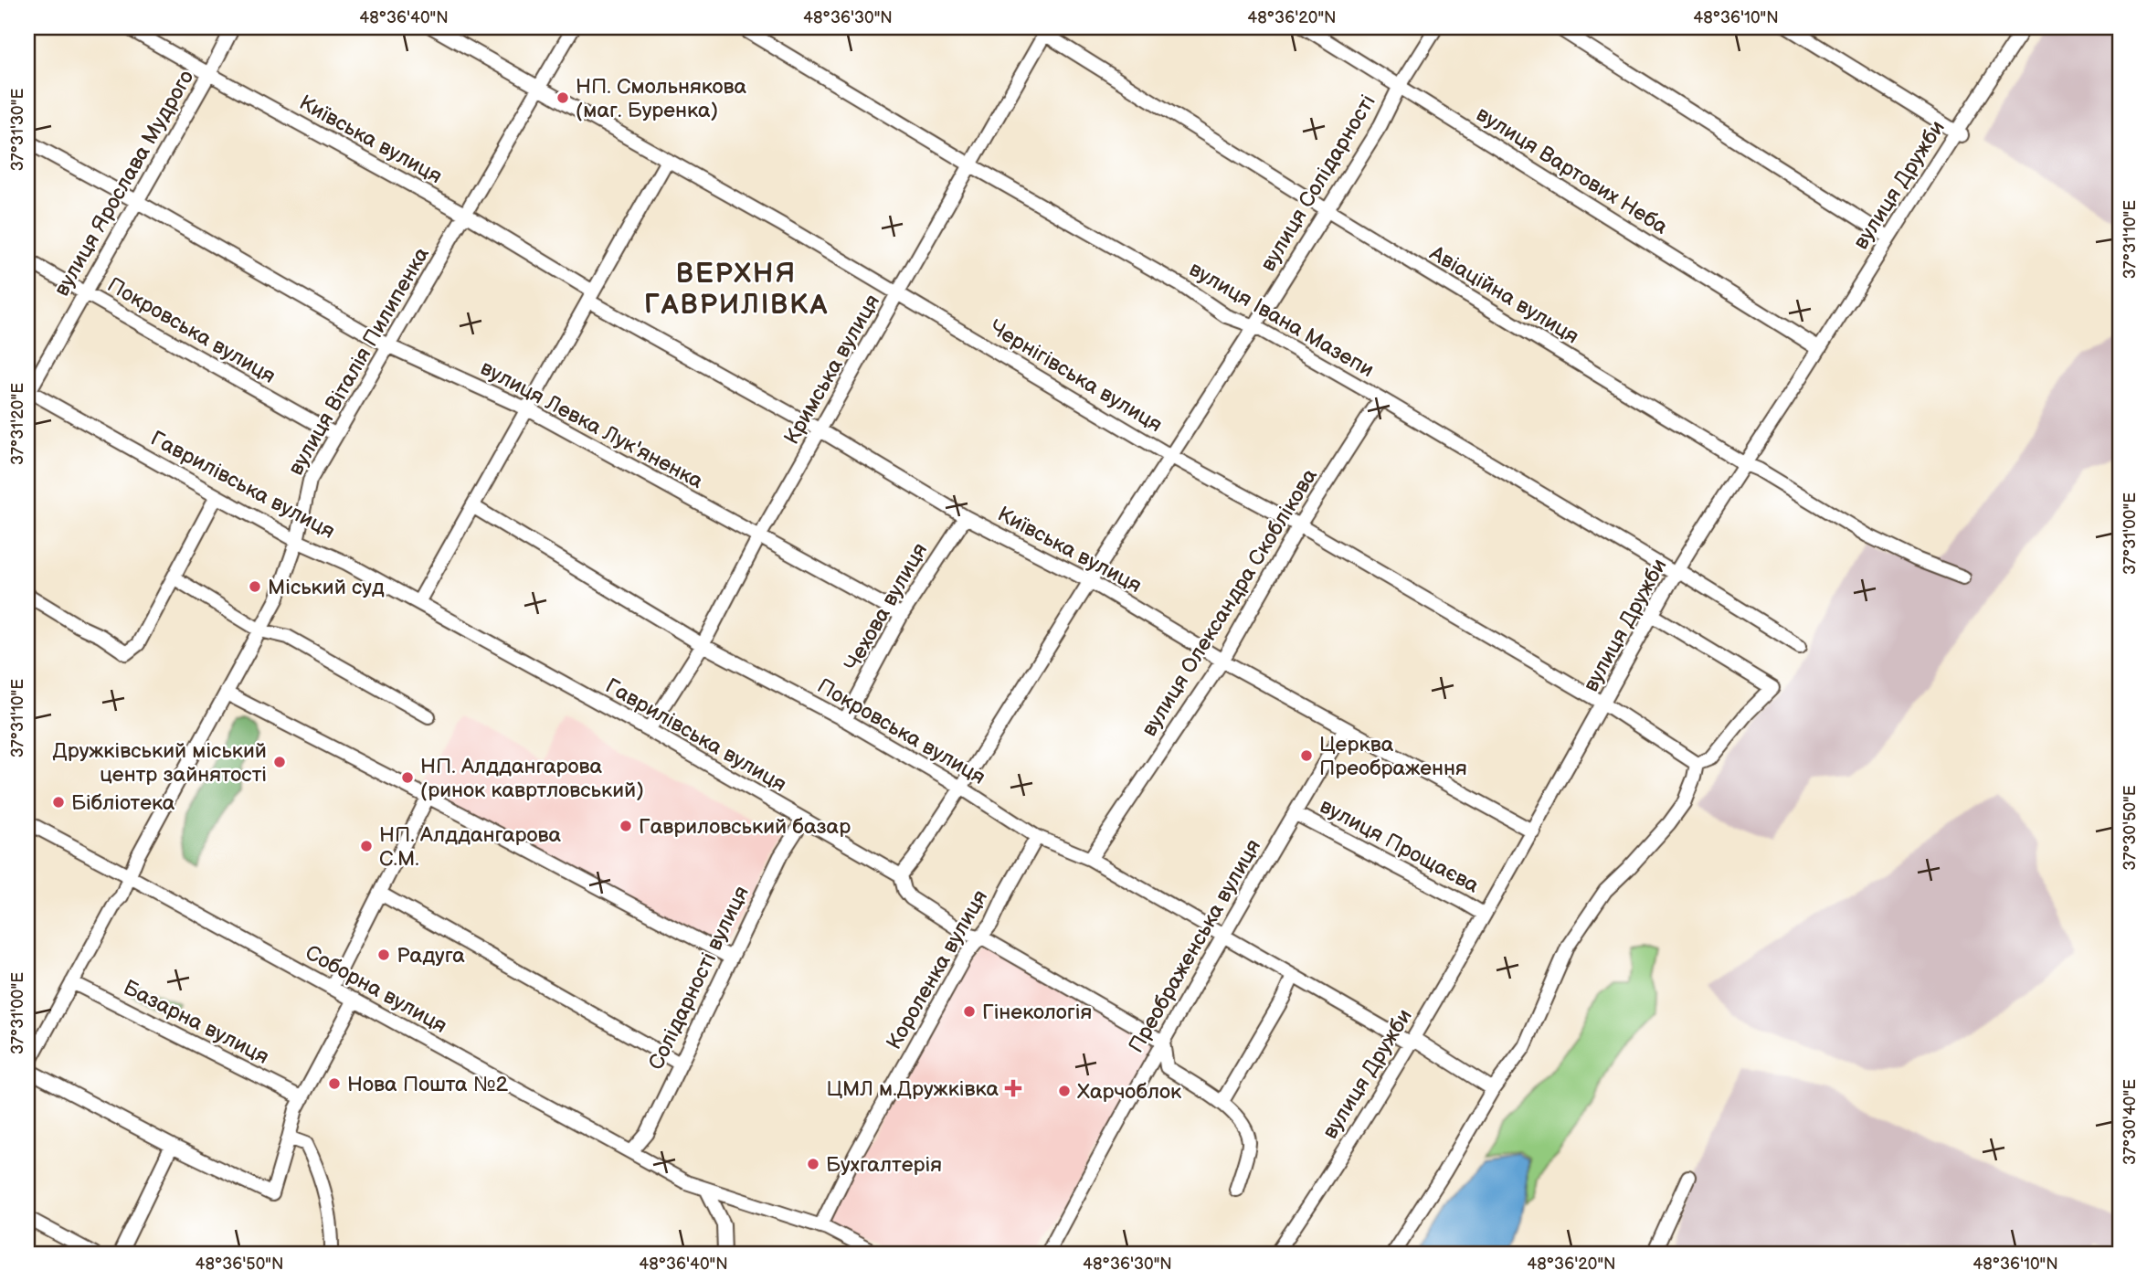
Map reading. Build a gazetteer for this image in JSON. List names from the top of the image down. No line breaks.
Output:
{"streets":{"street":["Київська вулиця","вулиця Вартових Неба","вулиця Ярослава Мудрого","вулиця Солідарності","вулиця Дружби","Авіаційна вулиця","вулиця Івана Мазепи","Покровська вулиця","вулиця Віталія Пилипенка","Кримська вулиця","Чернігівська вулиця","вулиця Левка Лук'яненка","Гаврилівська вулиця","вулиця Олександра Скоблікова","Чехова вулиця","вулиця Прощаєва","Преображенська вулиця","Короленка вулиця","Солідарності вулиця","Соборна вулиця","Базарна вулиця"]},"crossings":[["Київська вулиця","вулиця Ярослава Мудрого"],["Київська вулиця","вулиця Солідарності"],["Київська вулиця","вулиця Дружби"],["Київська вулиця","вулиця Віталія Пилипенка"],["Київська вулиця","Кримська вулиця"],["Київська вулиця","вулиця Олександра Скоблікова"],["Київська вулиця","Чехова вулиця"],["Київська вулиця","Преображенська вулиця"],["вулиця Вартових Неба","вулиця Солідарності"],["вулиця Вартових Неба","вулиця Дружби"],["вулиця Ярослава Мудрого","Покровська вулиця"],["вулиця Ярослава Мудрого","вулиця Левка Лук'яненка"],["вулиця Ярослава Мудрого","Гаврилівська вулиця"],["вулиця Солідарності","Авіаційна вулиця"],["вулиця Солідарності","вулиця Івана Мазепи"],["вулиця Солідарності","Покровська вулиця"],["вулиця Солідарності","Чернігівська вулиця"],["вулиця Солідарності","Гаврилівська вулиця"],["вулиця Дружби","Авіаційна вулиця"],["вулиця Дружби","вулиця Івана Мазепи"],["вулиця Дружби","Покровська вулиця"],["вулиця Дружби","Чернігівська вулиця"],["вулиця Дружби","вулиця Прощаєва"],["Авіаційна вулиця","Кримська вулиця"],["вулиця Івана Мазепи","Кримська вулиця"],["вулиця Івана Мазепи","вулиця Олександра Скоблікова"],["Покровська вулиця","вулиця Віталія Пилипенка"],["Покровська вулиця","Кримська вулиця"],["Покровська вулиця","вулиця Олександра Скоблікова"],["Покровська вулиця","Чехова вулиця"],["Покровська вулиця","Преображенська вулиця"],["Покровська вулиця","Короленка вулиця"],["вулиця Віталія Пилипенка","Чернігівська вулиця"],["вулиця Віталія Пилипенка","вулиця Левка Лук'яненка"],["вулиця Віталія Пилипенка","Гаврилівська вулиця"],["вулиця Віталія Пилипенка","Соборна вулиця"],["вулиця Віталія Пилипенка","Базарна вулиця"],["Кримська вулиця","Чернігівська вулиця"],["Кримська вулиця","вулиця Левка Лук'яненка"],["Кримська вулиця","Гаврилівська вулиця"],["Чернігівська вулиця","вулиця Олександра Скоблікова"],["вулиця Левка Лук'яненка","Чехова вулиця"],["Гаврилівська вулиця","Солідарності вулиця"],["вулиця Прощаєва","Преображенська вулиця"],["Короленка вулиця","Соборна вулиця"],["Солідарності вулиця","Соборна вулиця"]],"districts":["ВЕРХНЯ ГАВРИЛІВКА"],"places":{"other":["НП. Смольнякова (маг. Буренка)","Міський суд","Церква Преображення","Дружківський міський центр зайнятості","НП. Алддангарова (ринок кавртловський)","Бібліотека","Гавриловський базар","НП. Алддангарова С.М.","Радуга","Гінекологія","Нова Пошта №2","Харчоблок","Бухгалтерія"],"health":["ЦМЛ м.Дружківка"]},"coordinates":["48°36'40\"N","48°36'30\"N","48°36'20\"N","48°36'10\"N","37°31'30\"E","37°31'10\"E","37°31'20\"E","37°31'00\"E","37°30'50\"E","37°30'40\"E","48°36'50\"N"]}
